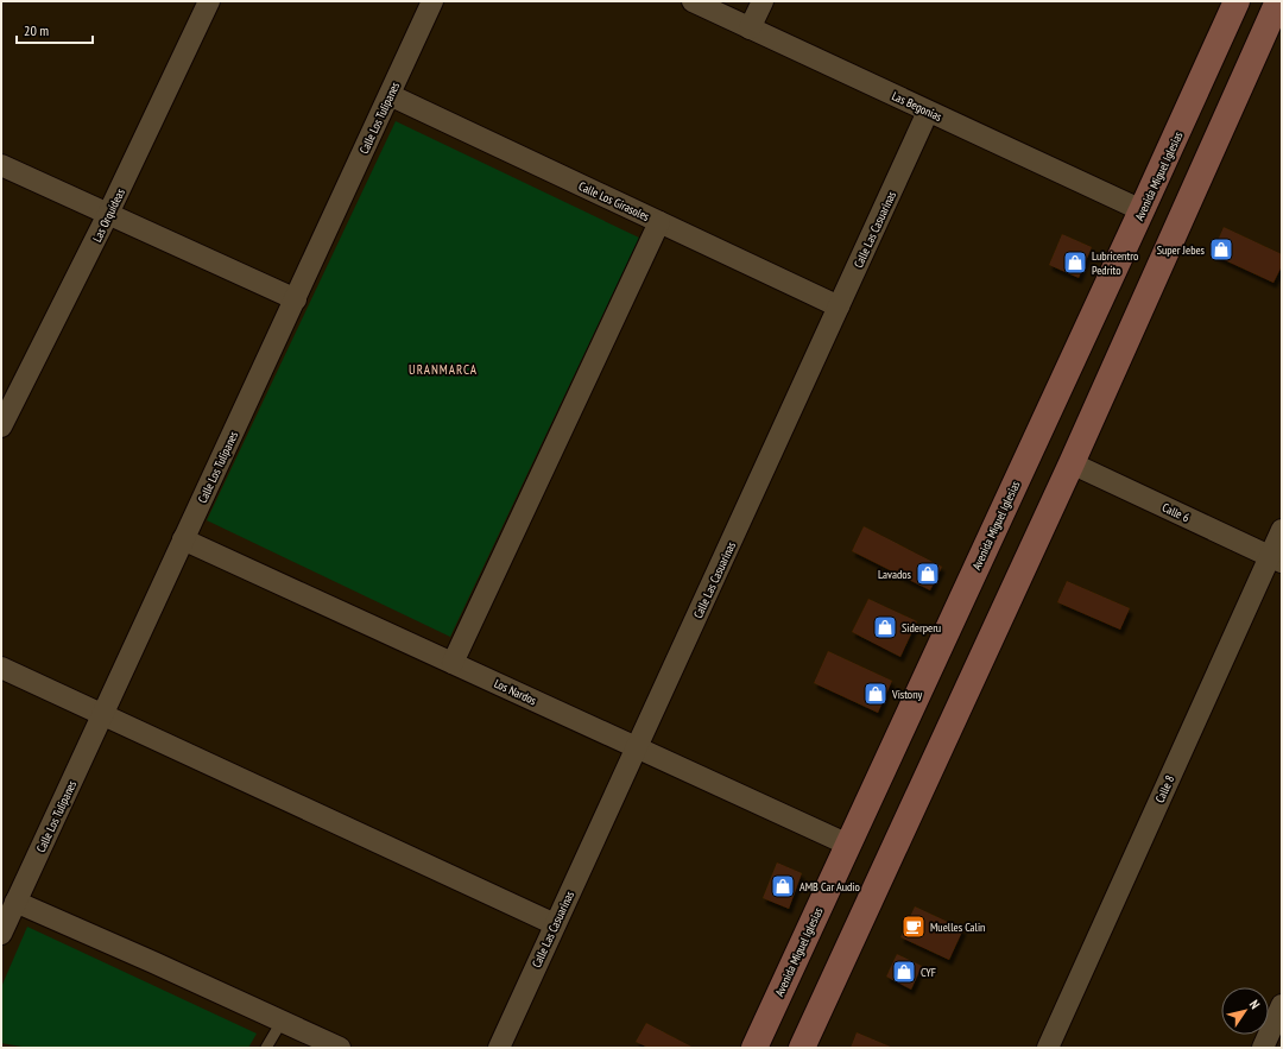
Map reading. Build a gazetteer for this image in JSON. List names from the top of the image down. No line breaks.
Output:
{"streets":{"main road":["Avenida Miguel Iglesias"],"street":["Las Begonias","Calle Los Tulipanes","Calle Los Girasoles","Las Orquídeas","Calle Las Casuarinas","Calle 6","Los Nardos","Calle 8"]},"crossings":[["Las Begonias","Avenida Miguel Iglesias"],["Las Begonias","Calle Las Casuarinas"],["Calle Los Tulipanes","Calle Los Girasoles"],["Calle Los Tulipanes","Los Nardos"],["Avenida Miguel Iglesias","Los Nardos"],["Calle Los Girasoles","Calle Las Casuarinas"],["Calle Las Casuarinas","Los Nardos"],["Calle 6","Calle 8"]],"districts":["URANMARCA"],"places":{"shop":["Super Jebes","Lubricentro Pedrito","Lavados","Siderperu","Vistony","AMB Car Audio","CYF"],"cafe":["Muelles Calin"]},"scale_bar":"20 m","north":"top right"}
